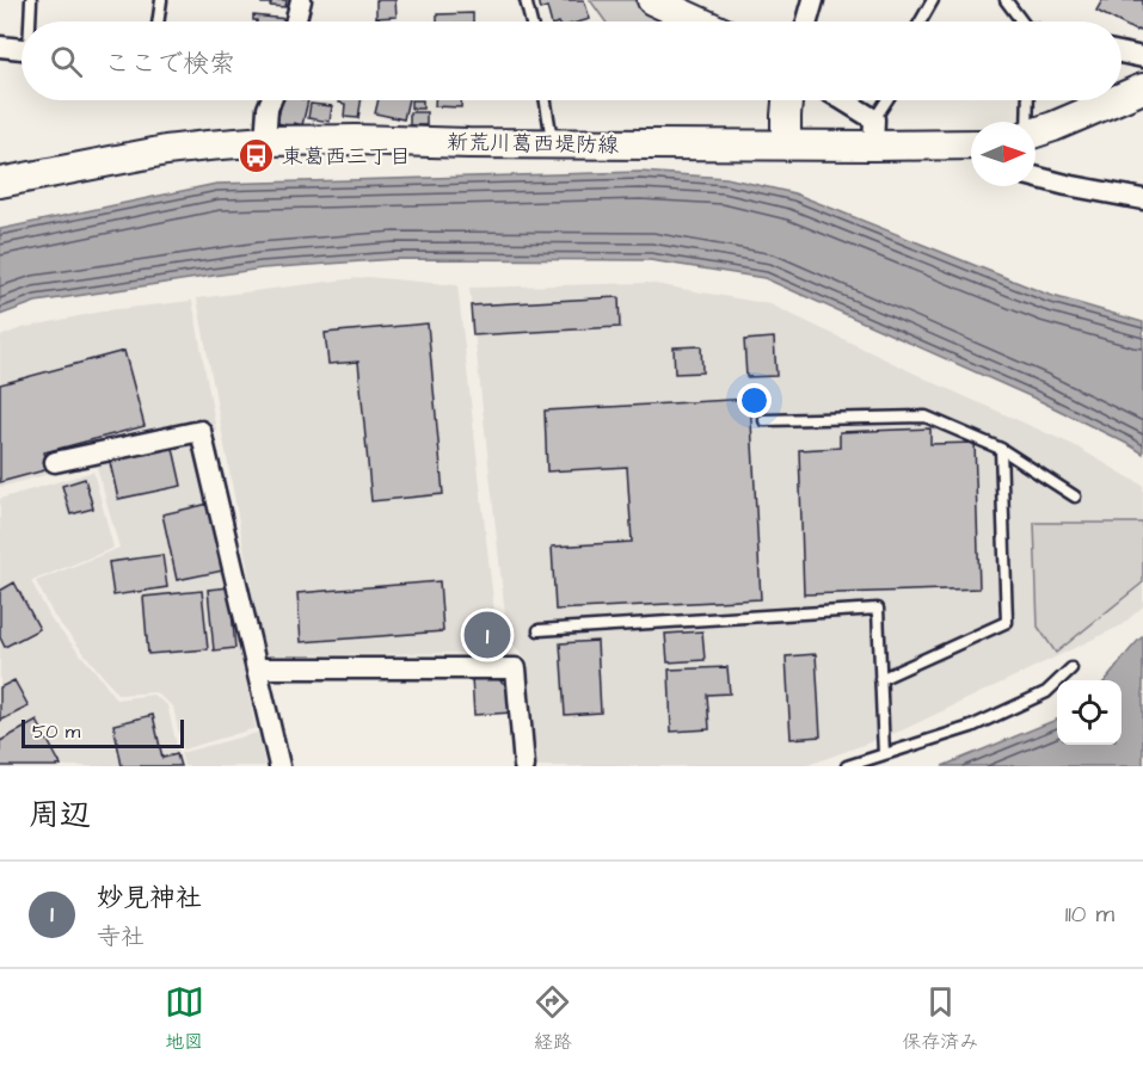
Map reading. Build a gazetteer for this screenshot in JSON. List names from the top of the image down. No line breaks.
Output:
{"streets":{"main road":["新荒川葛西堤防線"]},"places":{"bus stop":["東葛西三丁目"]},"scale_bar":"50 m","north":"right","page":{"search":"ここで検索","pins":"1","scale":"50 m","heading":"周辺","list":[{"mark":"1","name":"妙見神社","note":"寺社","value":"110 m"}],"nav":["地図","経路","保存済み"]}}
